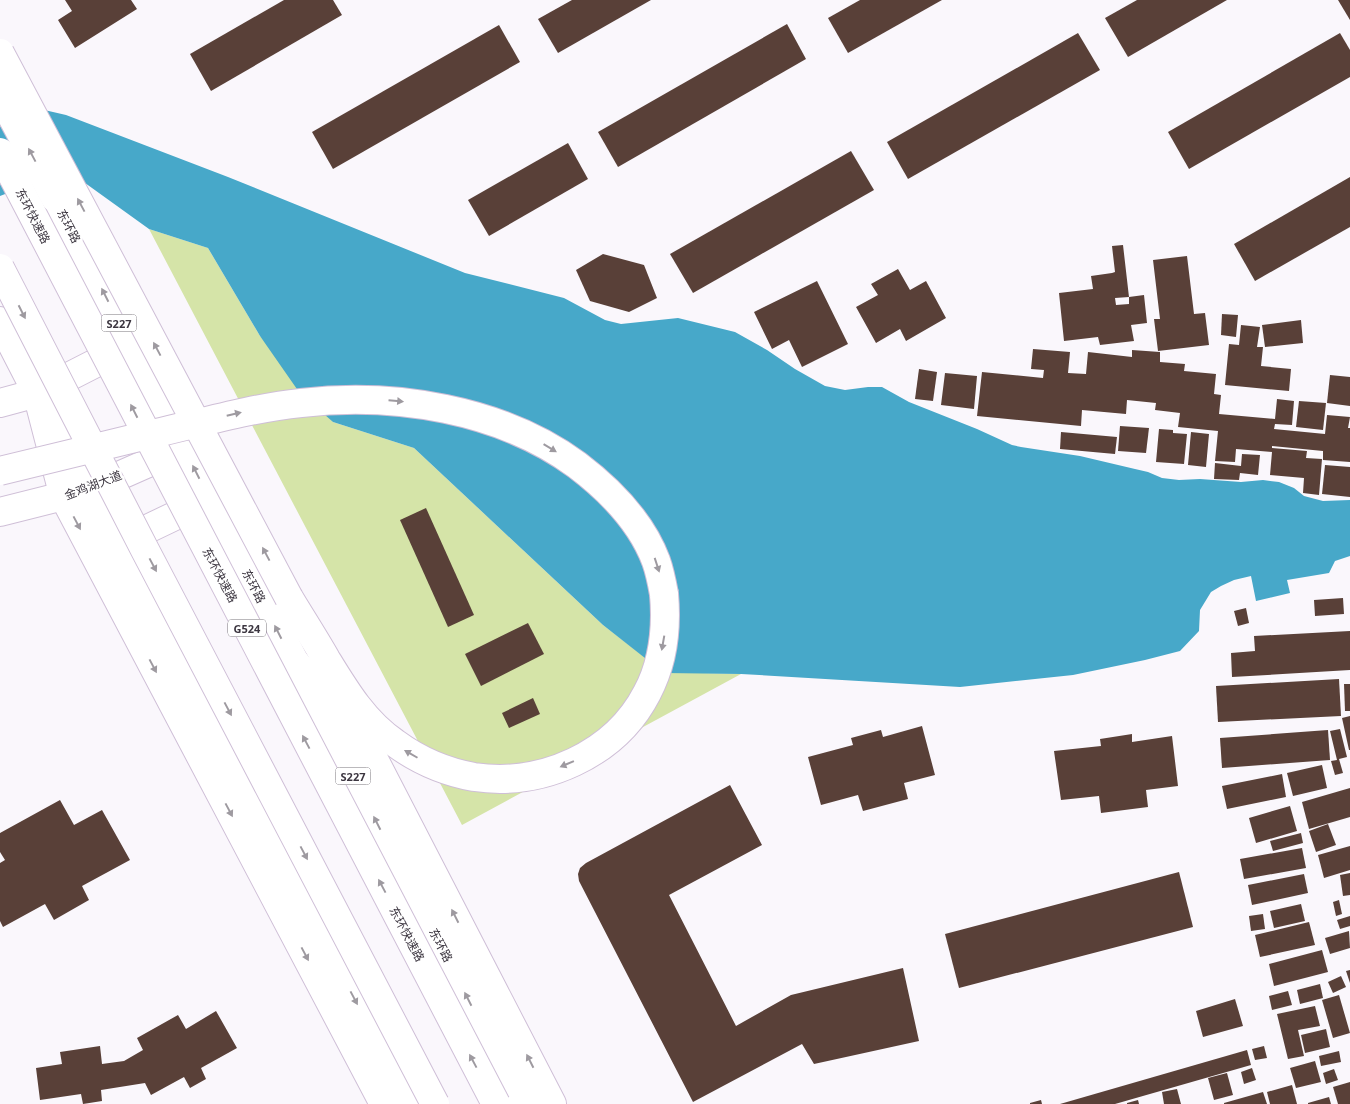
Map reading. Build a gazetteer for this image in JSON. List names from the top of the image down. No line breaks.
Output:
{"streets":{"main road":["东环快速路","东环路","S227","金鸡湖大道","G524"]},"crossings":[["东环路","金鸡湖大道"]]}
